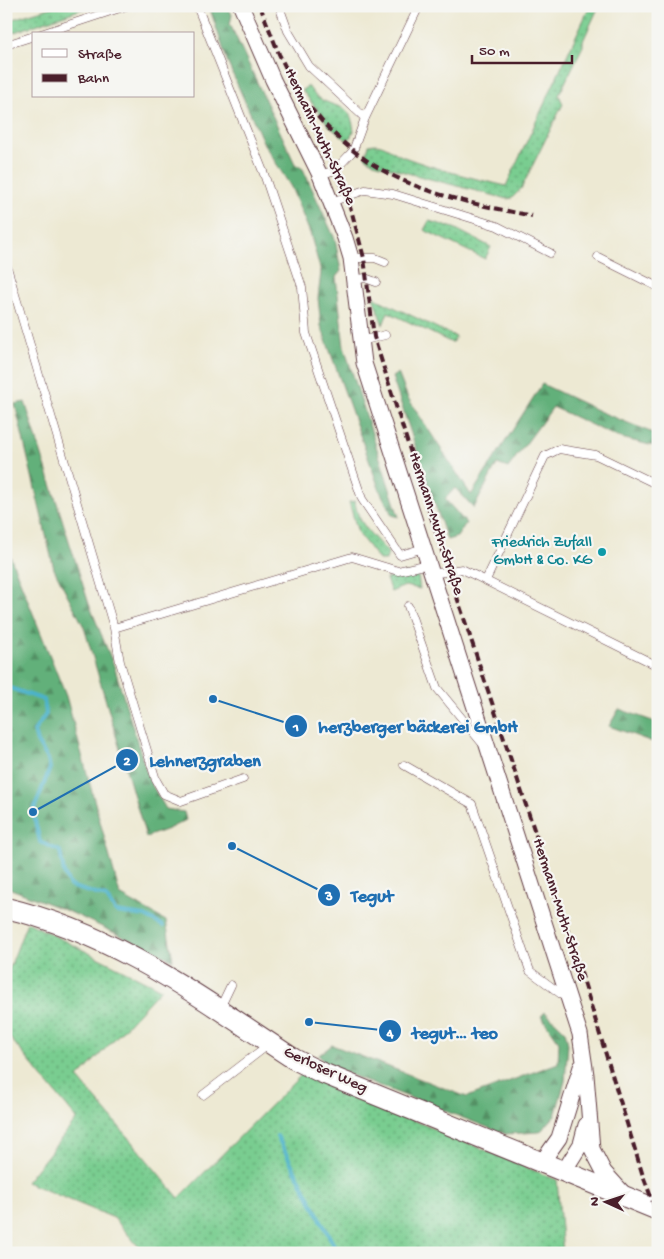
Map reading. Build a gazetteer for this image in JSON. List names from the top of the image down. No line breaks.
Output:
{"streets":{"street":["Hermann-Muth-Straße","Gerloser Weg"]},"crossings":[["Hermann-Muth-Straße","Gerloser Weg"]],"places":["Friedrich Zufall GmbH & Co. KG","herzberger bäckerei GmbH","Lehnerzgraben","Tegut","tegut… teo"],"legend":["Straße","Bahn"],"scale_bar":"50 m","north":"left"}
